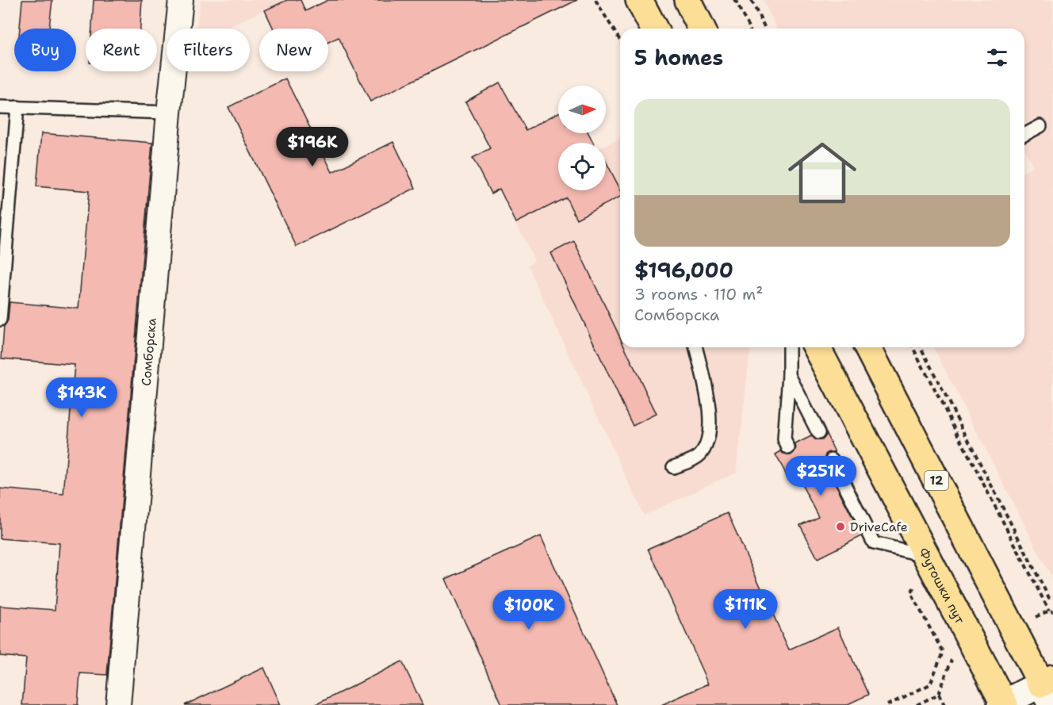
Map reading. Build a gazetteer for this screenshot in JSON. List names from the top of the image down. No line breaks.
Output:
{"streets":{"main road":["12","Футошки пут"],"street":["Сомборска"]},"places":["DriveCafe"],"north":"right","page":{"chip":["Buy","Rent","Filters","New"],"heading":"5 homes","list":[{"name":"$196,000","note":"3 rooms · 110 m² · Сомборска"}],"price":["$196K","$143K","$251K","$111K","$100K"]}}
